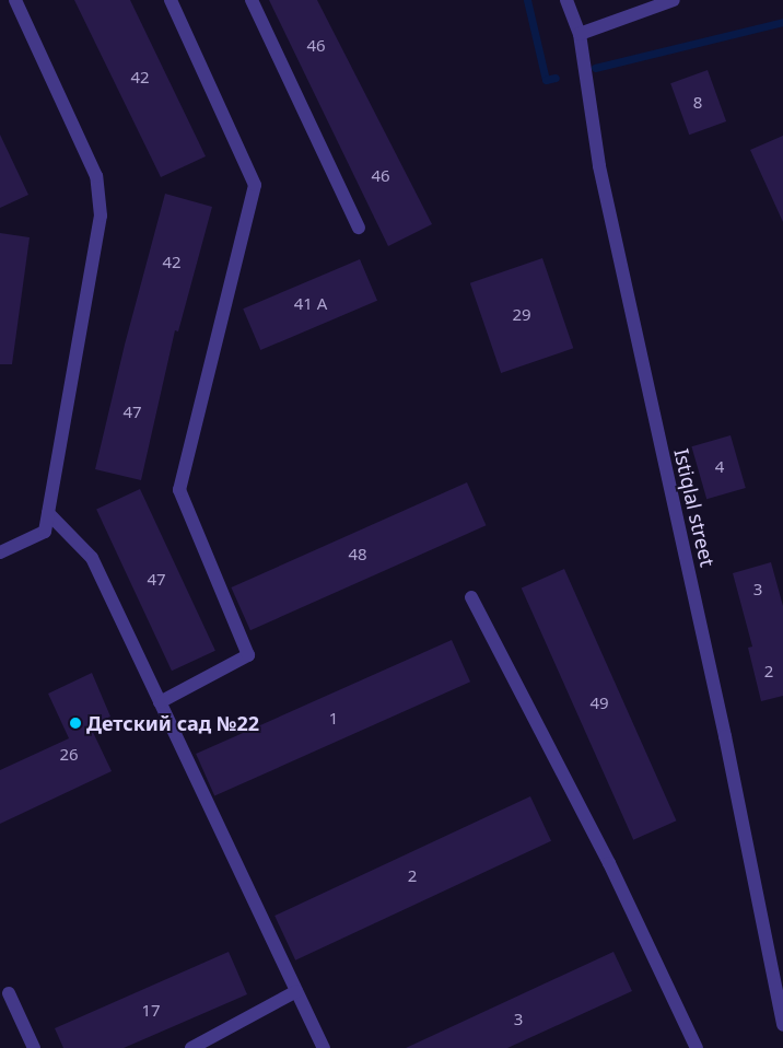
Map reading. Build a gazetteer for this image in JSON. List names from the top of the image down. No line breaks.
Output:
{"streets":{"street":["Istiqlal street"]},"places":["Детский сад №22"],"house_numbers":["46","42","8","46","42","41 A","29","47","4","48","47","3","2","49","1","26","2","17","3"]}
